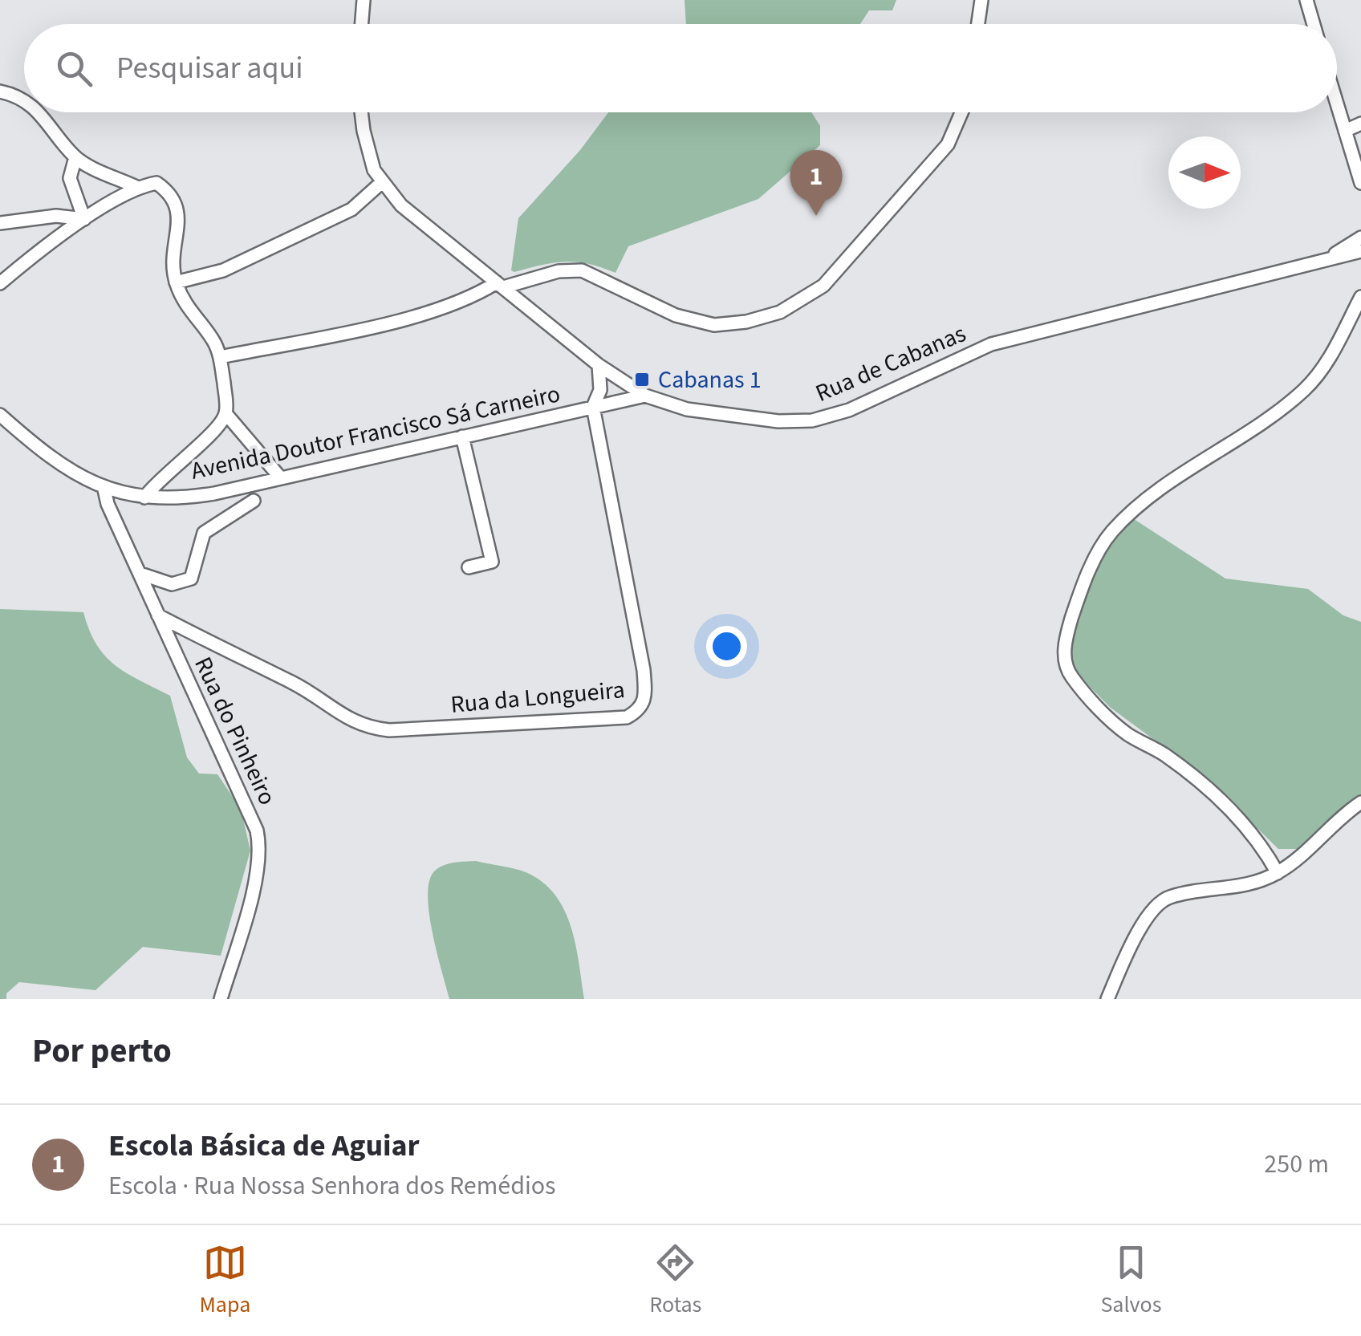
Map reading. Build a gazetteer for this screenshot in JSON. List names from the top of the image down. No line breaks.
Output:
{"streets":{"street":["Rua de Cabanas","Avenida Doutor Francisco Sá Carneiro","Rua da Longueira","Rua do Pinheiro"]},"crossings":[["Rua de Cabanas","Avenida Doutor Francisco Sá Carneiro"],["Avenida Doutor Francisco Sá Carneiro","Rua da Longueira"],["Avenida Doutor Francisco Sá Carneiro","Rua do Pinheiro"],["Rua da Longueira","Rua do Pinheiro"]],"places":{"transit":["Cabanas 1"]},"north":"right","page":{"search":"Pesquisar aqui","pins":"1","heading":"Por perto","list":[{"mark":"1","name":"Escola Básica de Aguiar","note":"Escola · Rua Nossa Senhora dos Remédios","value":"250 m"}],"nav":["Mapa","Rotas","Salvos"]}}
